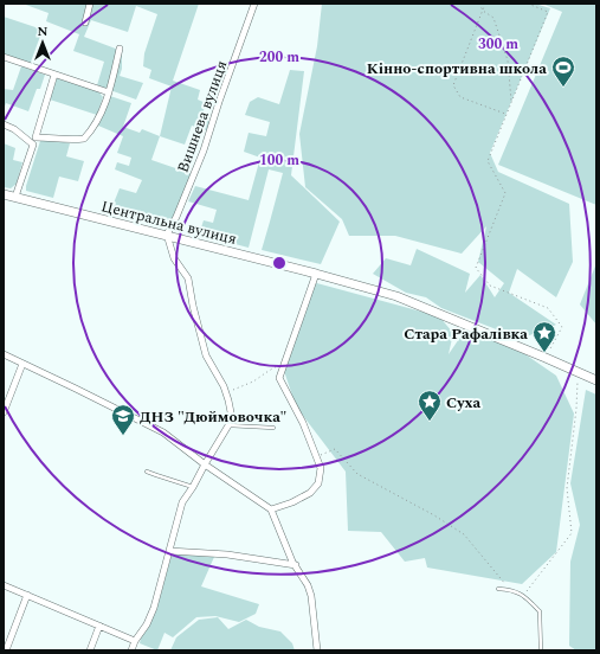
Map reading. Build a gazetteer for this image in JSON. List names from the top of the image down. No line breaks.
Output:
{"streets":{"main road":["Центральна вулиця"],"street":["Вишнева вулиця"]},"crossings":[["Вишнева вулиця","Центральна вулиця"]],"places":{"sports":["Кінно-спортивна школа"],"place":["Стара Рафалівка","Суха"],"school or university":["ДНЗ \"Дюймовочка\""]},"north":"top","rings":["300 m","200 m","100 m"]}
